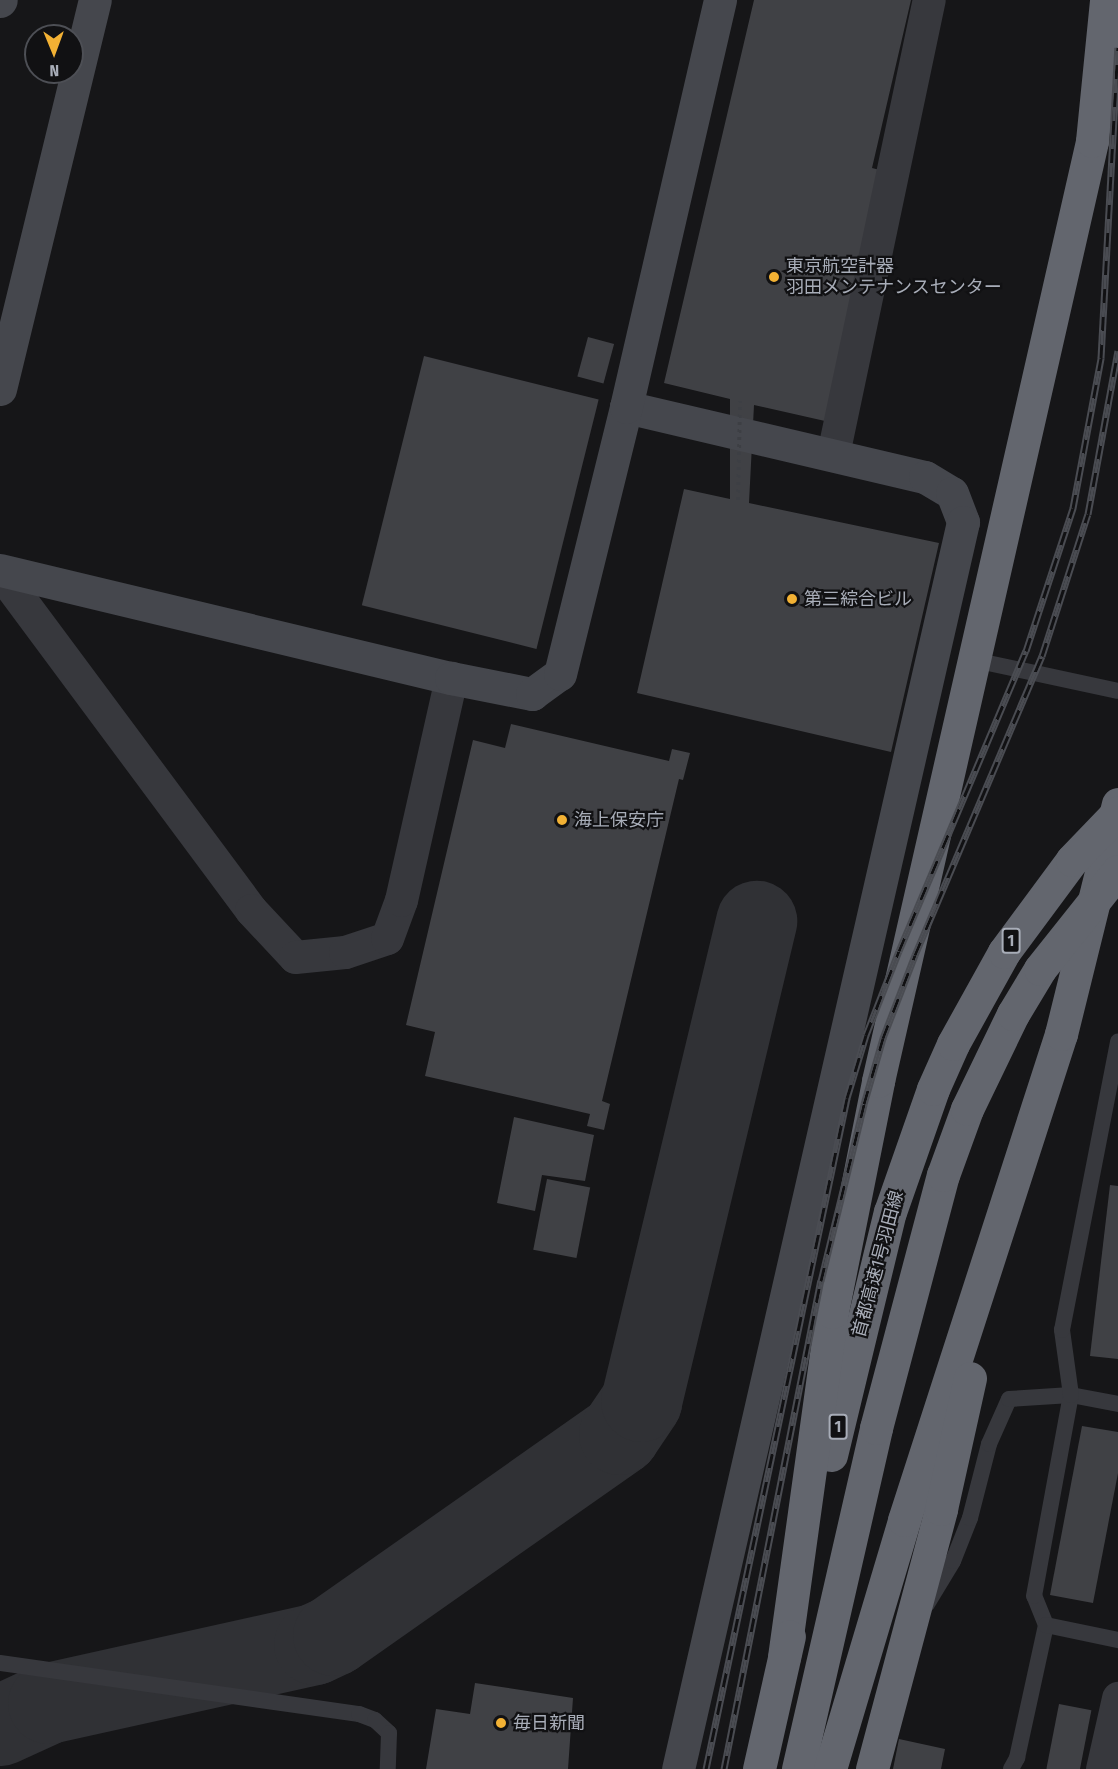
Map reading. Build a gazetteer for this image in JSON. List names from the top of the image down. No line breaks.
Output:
{"streets":{"highway":["1","首都高速1号羽田線"]},"places":["東京航空計器 羽田メンテナンスセンター","第三綜合ビル","海上保安庁","毎日新聞"],"north":"bottom"}
